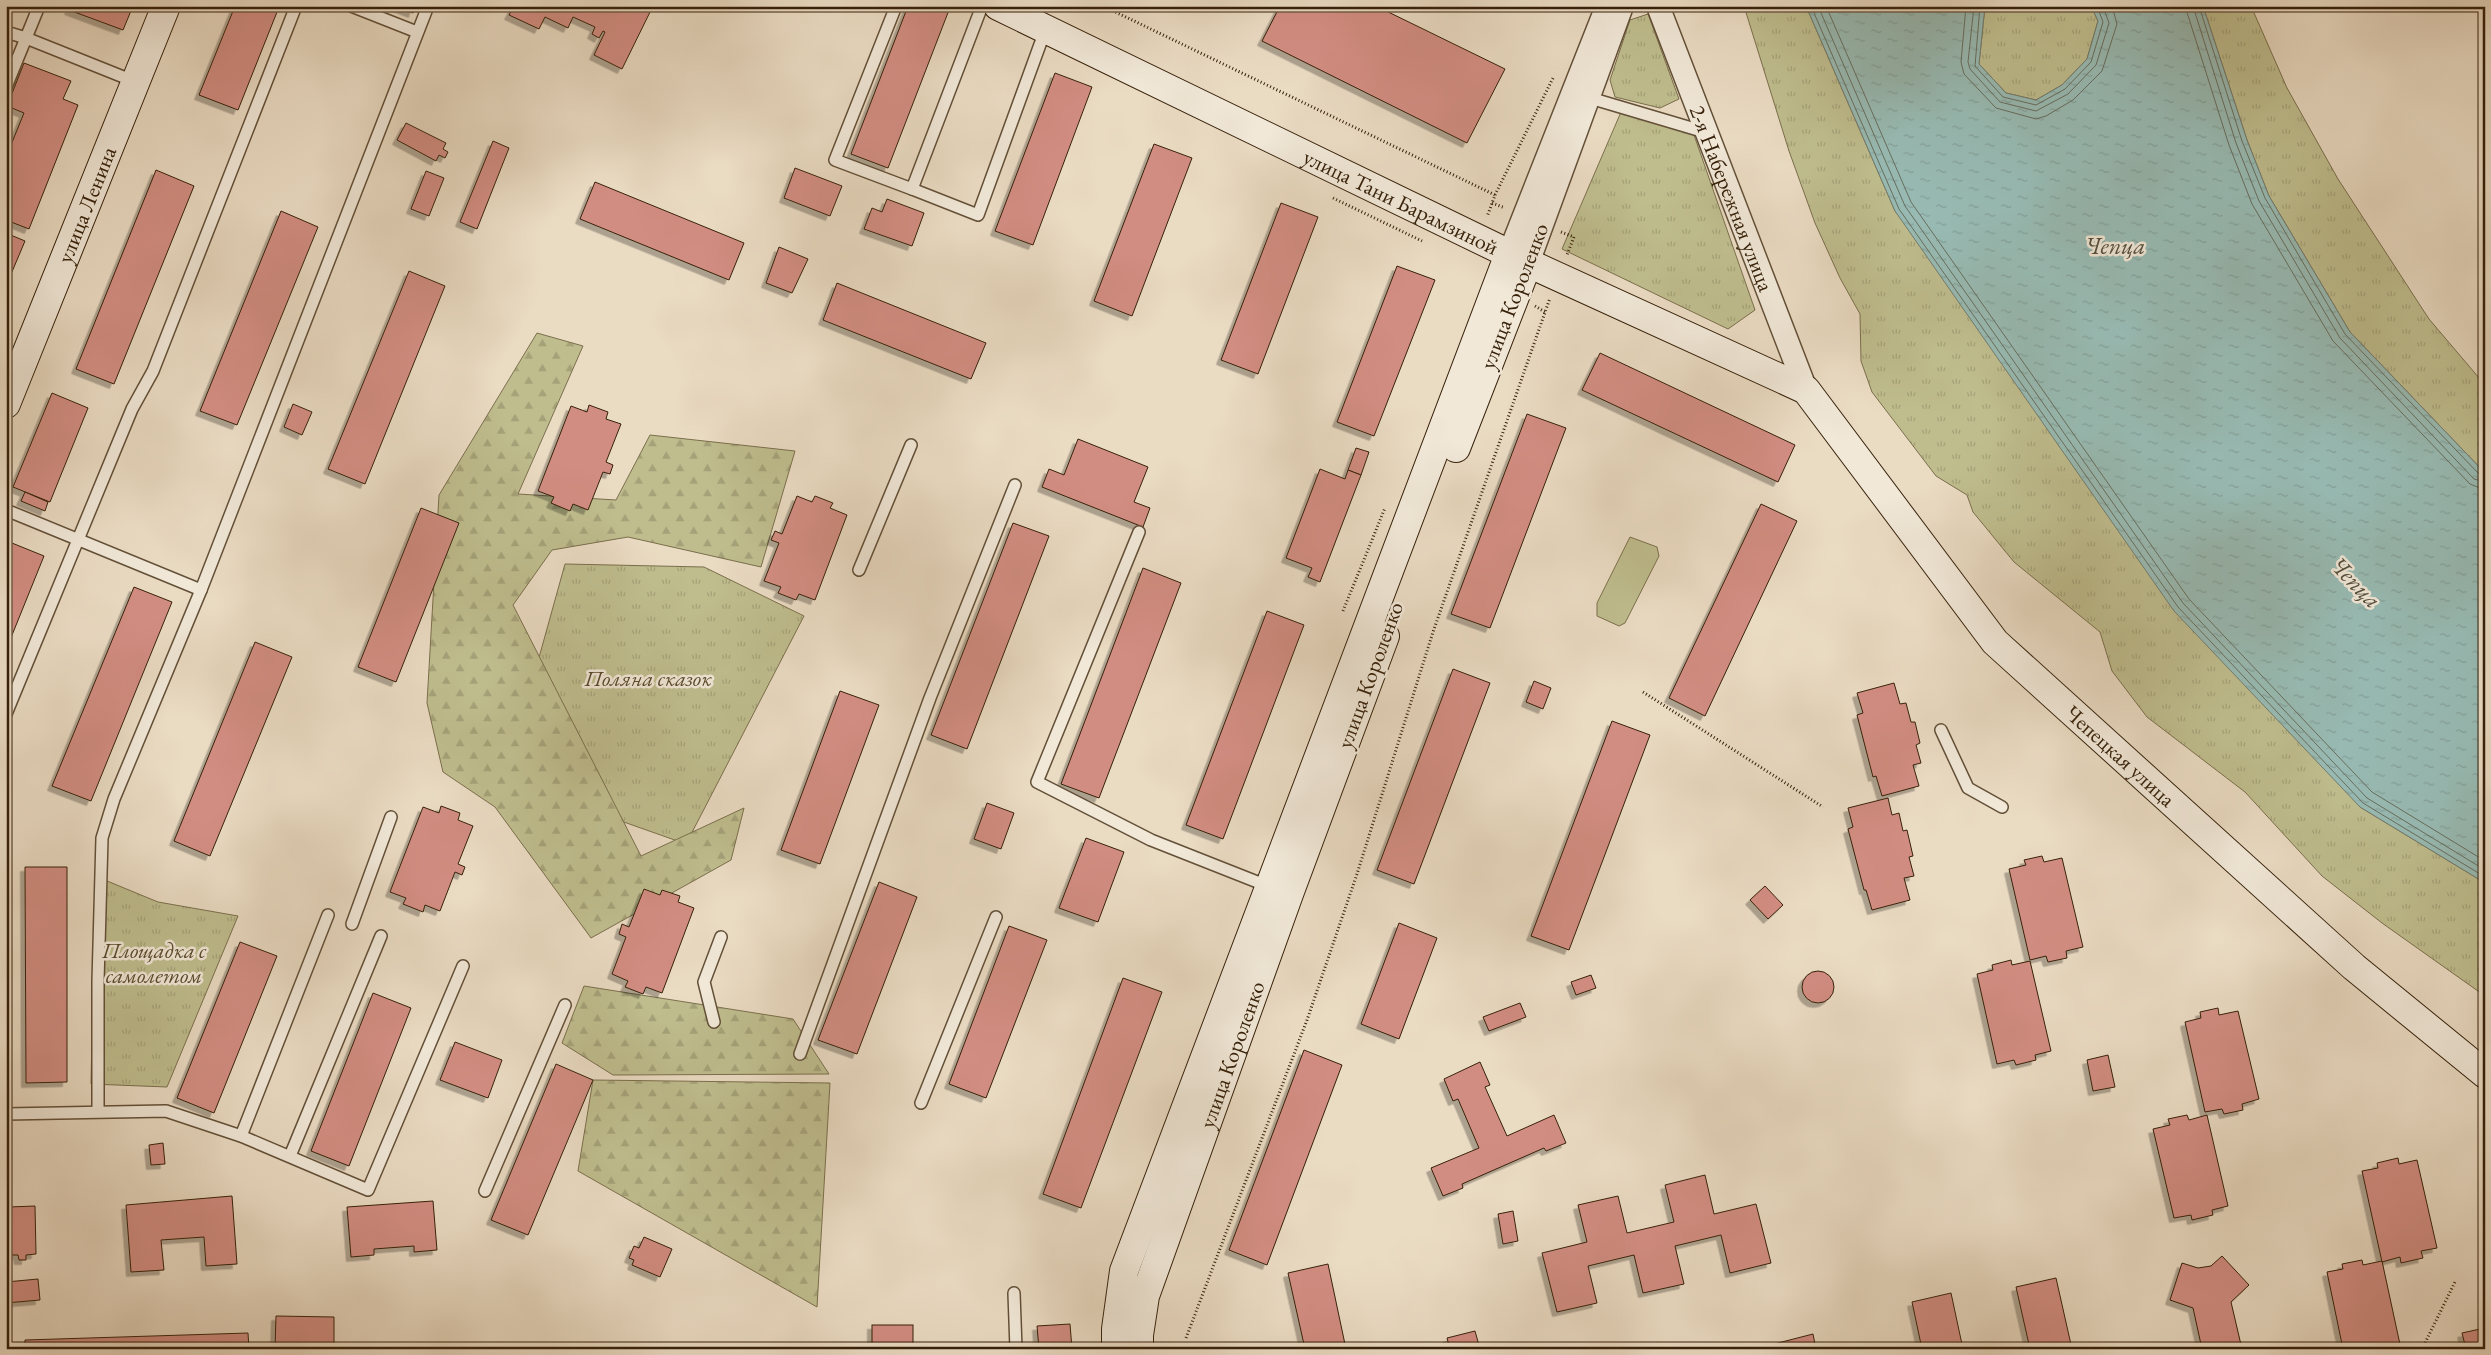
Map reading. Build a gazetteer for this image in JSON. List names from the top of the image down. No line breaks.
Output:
{"streets":{"street":["2-я Набережная улица","улица Тани Барамзиной","улица Ленина","улица Короленко","Чепецкая улица"]},"crossings":[["2-я Набережная улица","улица Тани Барамзиной"],["2-я Набережная улица","Чепецкая улица"],["улица Тани Барамзиной","улица Короленко"],["улица Тани Барамзиной","Чепецкая улица"]],"water":["Чепца"],"parks":["Поляна сказок","Площадка с самолетом"]}
